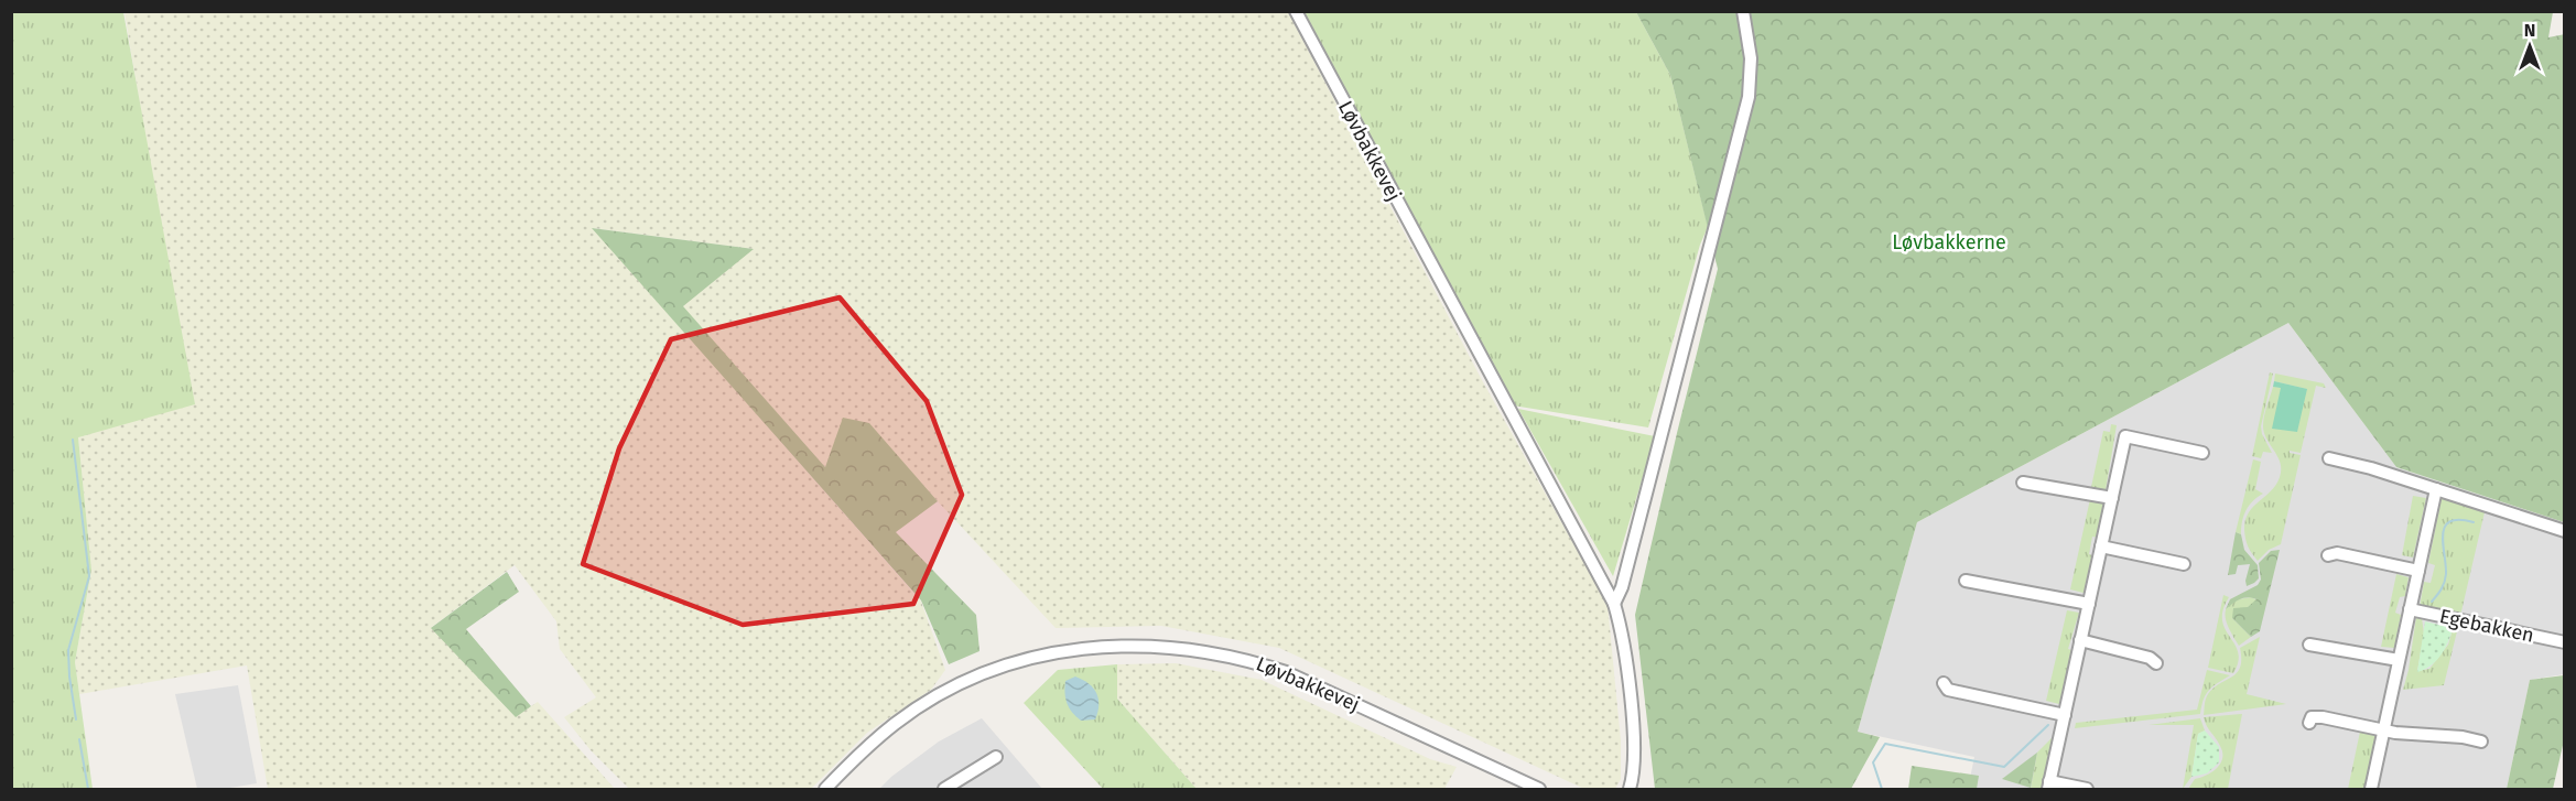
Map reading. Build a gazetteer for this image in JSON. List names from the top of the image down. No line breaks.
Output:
{"streets":{"street":["Løvbakkevej","Egebakken"]},"parks":["Løvbakkerne"],"north":"top"}
